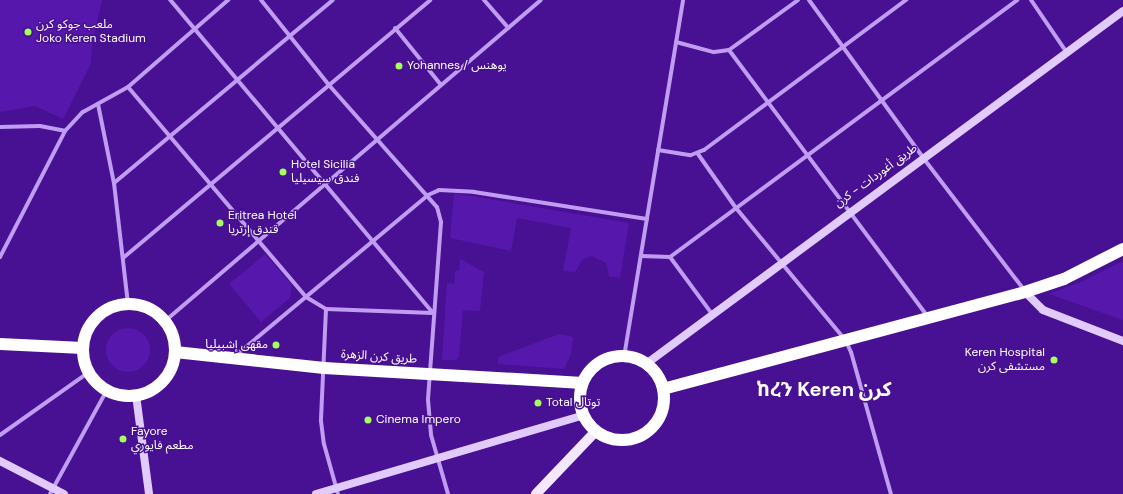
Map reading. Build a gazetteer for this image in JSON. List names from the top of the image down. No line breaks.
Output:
{"streets":{"highway":["طريق كرن الزهرة"],"street":["طريق أغوردات - كرن"]},"crossings":[["طريق أغوردات - كرن","طريق كرن الزهرة"]],"districts":["ከረን Keren كرن"],"places":["ملعب جوكو كرن Joko Keren Stadium","Yohannes / يوهنس","Hotel Sicilia فندق سيسيليا","Eritrea Hotel قندق إرتريا","مقهى إشبيليا","Keren Hospital مستشفى كرن","Total توتال","Cinema Impero","Fayore مطعم فايوري"]}
